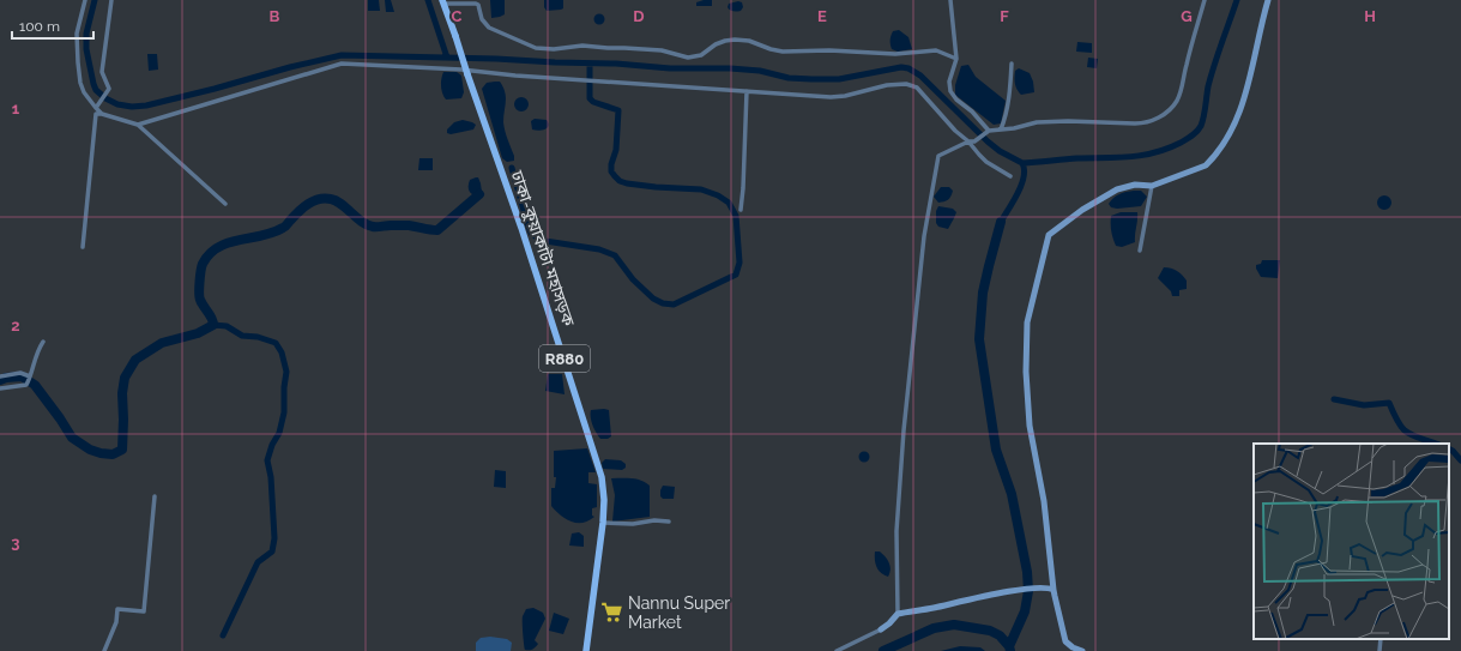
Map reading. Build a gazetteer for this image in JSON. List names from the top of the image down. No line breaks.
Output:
{"streets":{"main road":["ঢাকা-কুয়াকাটা মহাসড়ক","R880"]},"places":{"supermarket":["Nannu Super Market"]},"scale_bar":"100 m","grid":{"columns":["B","C","D","E","F","G","H"],"rows":["1","2","3"]}}
